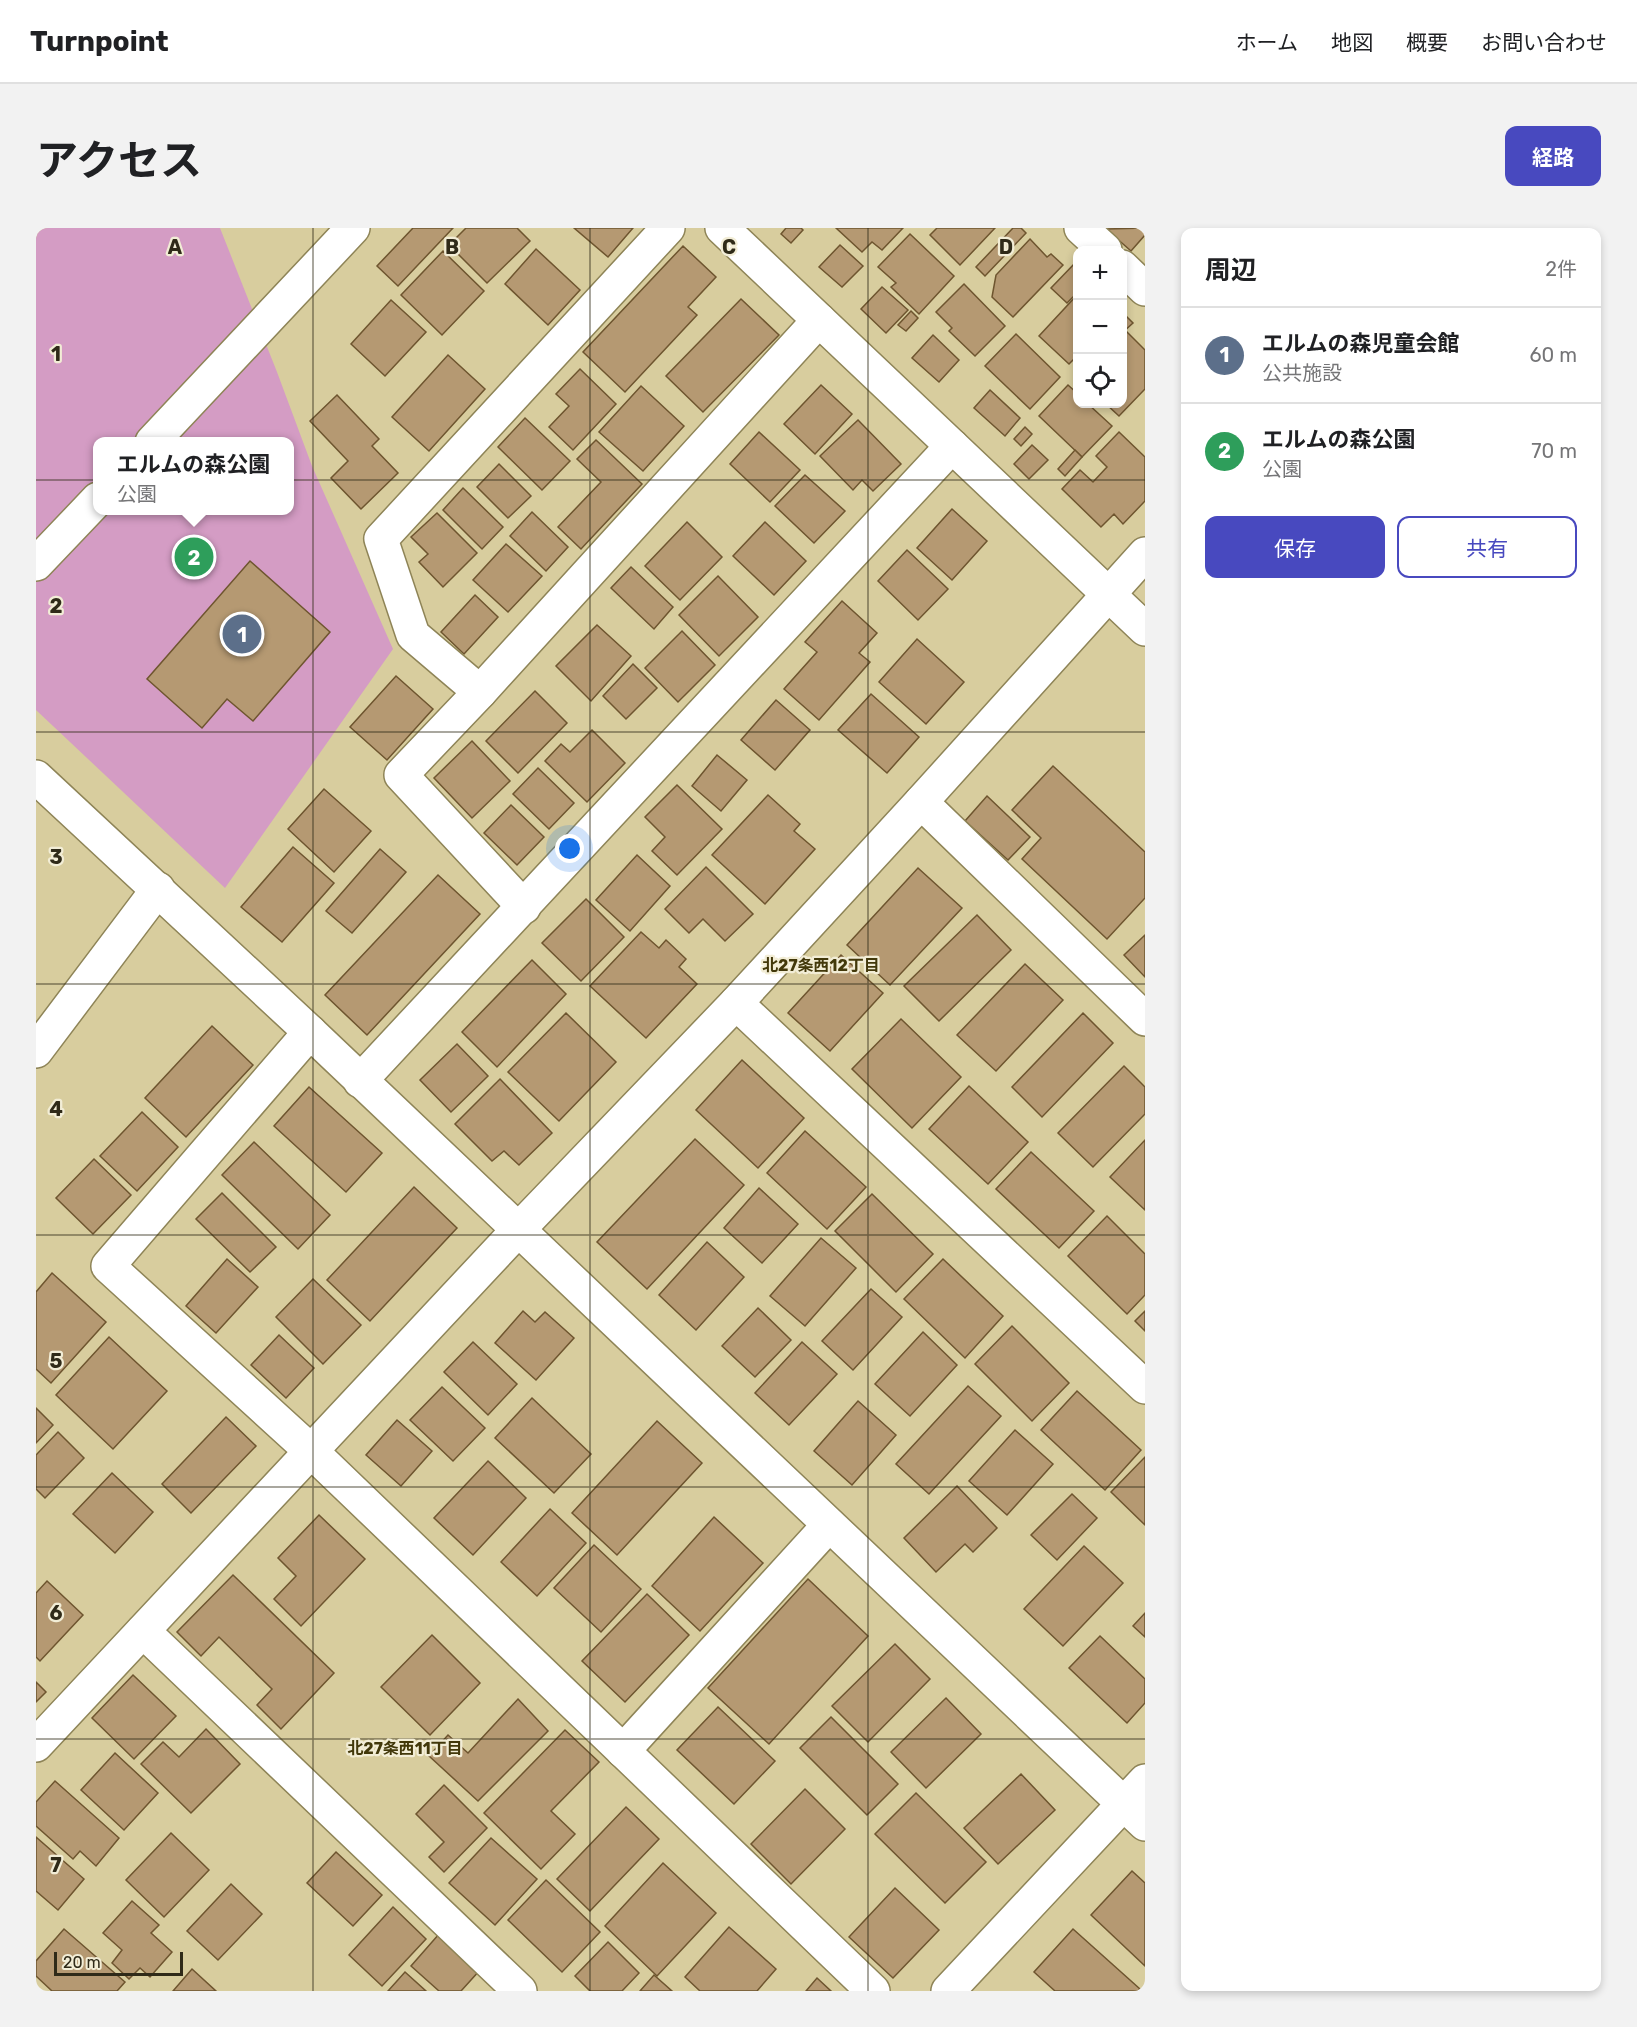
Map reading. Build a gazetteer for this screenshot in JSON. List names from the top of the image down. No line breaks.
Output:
{"districts":["北27条西12丁目","北27条西11丁目"],"scale_bar":"20 m","page":{"header":"Turnpoint","nav":["ホーム","地図","概要","お問い合わせ"],"title":"アクセス","buttons":["経路",["保存","共有"]],"heading":["周辺","2件"],"map_buttons":["+","−"],"list":[{"mark":"1","name":"エルムの森児童会館","note":"公共施設","value":"60 m"},{"mark":"2","name":"エルムの森公園","note":"公園","value":"70 m"}],"popup":["エルムの森公園","公園"],"pins":["2","1"],"scale":"20 m"},"grid":{"columns":["A","B","C","D"],"rows":["1","2","3","4","5","6","7"]}}
